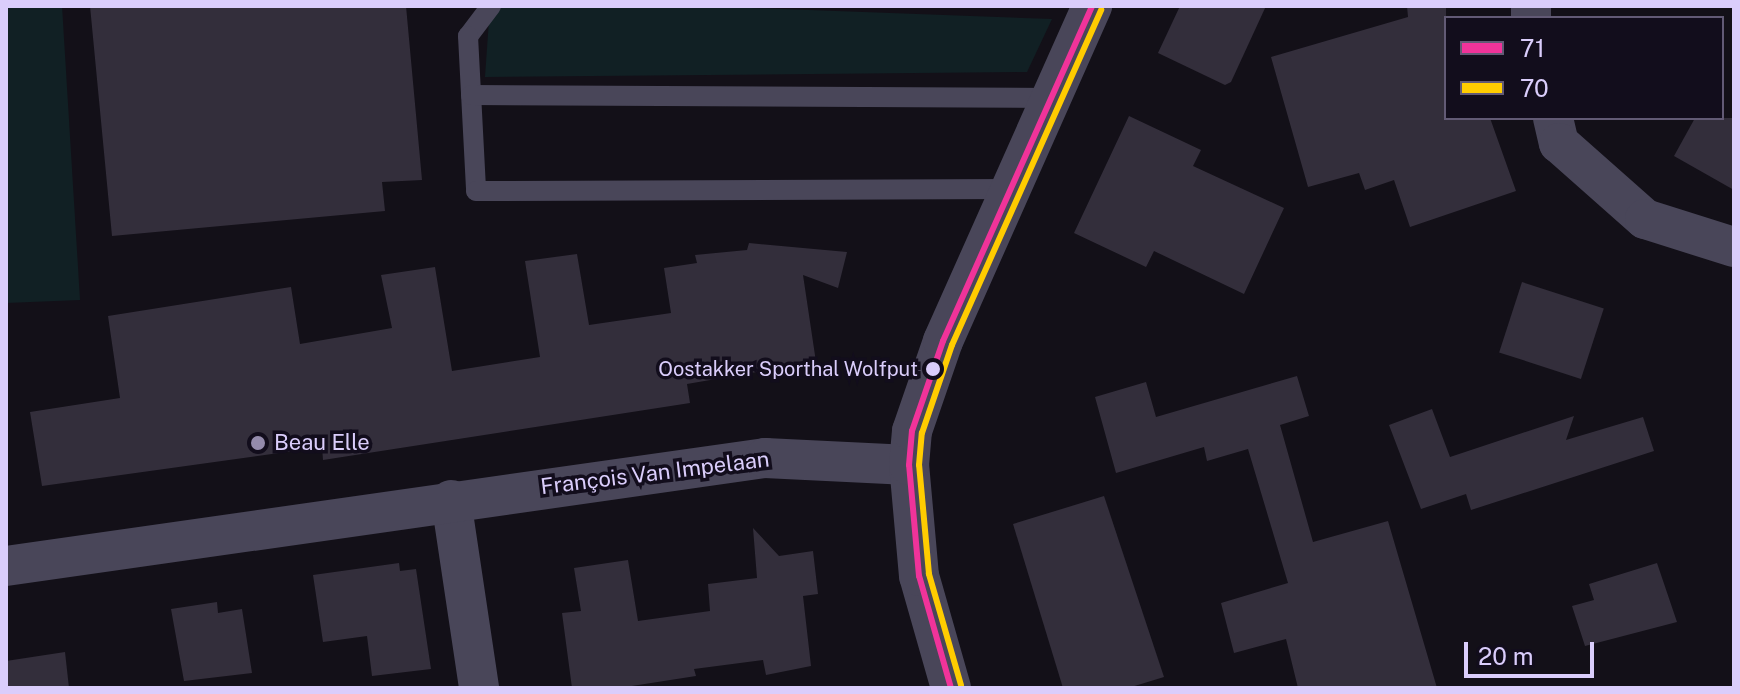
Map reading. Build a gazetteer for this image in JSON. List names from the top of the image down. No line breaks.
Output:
{"streets":{"street":["François Van Impelaan"]},"places":["Oostakker Sporthal Wolfput","Beau Elle"],"lines":["transit line 71","transit line 70"],"legend":["71","70"],"scale_bar":"20 m"}
